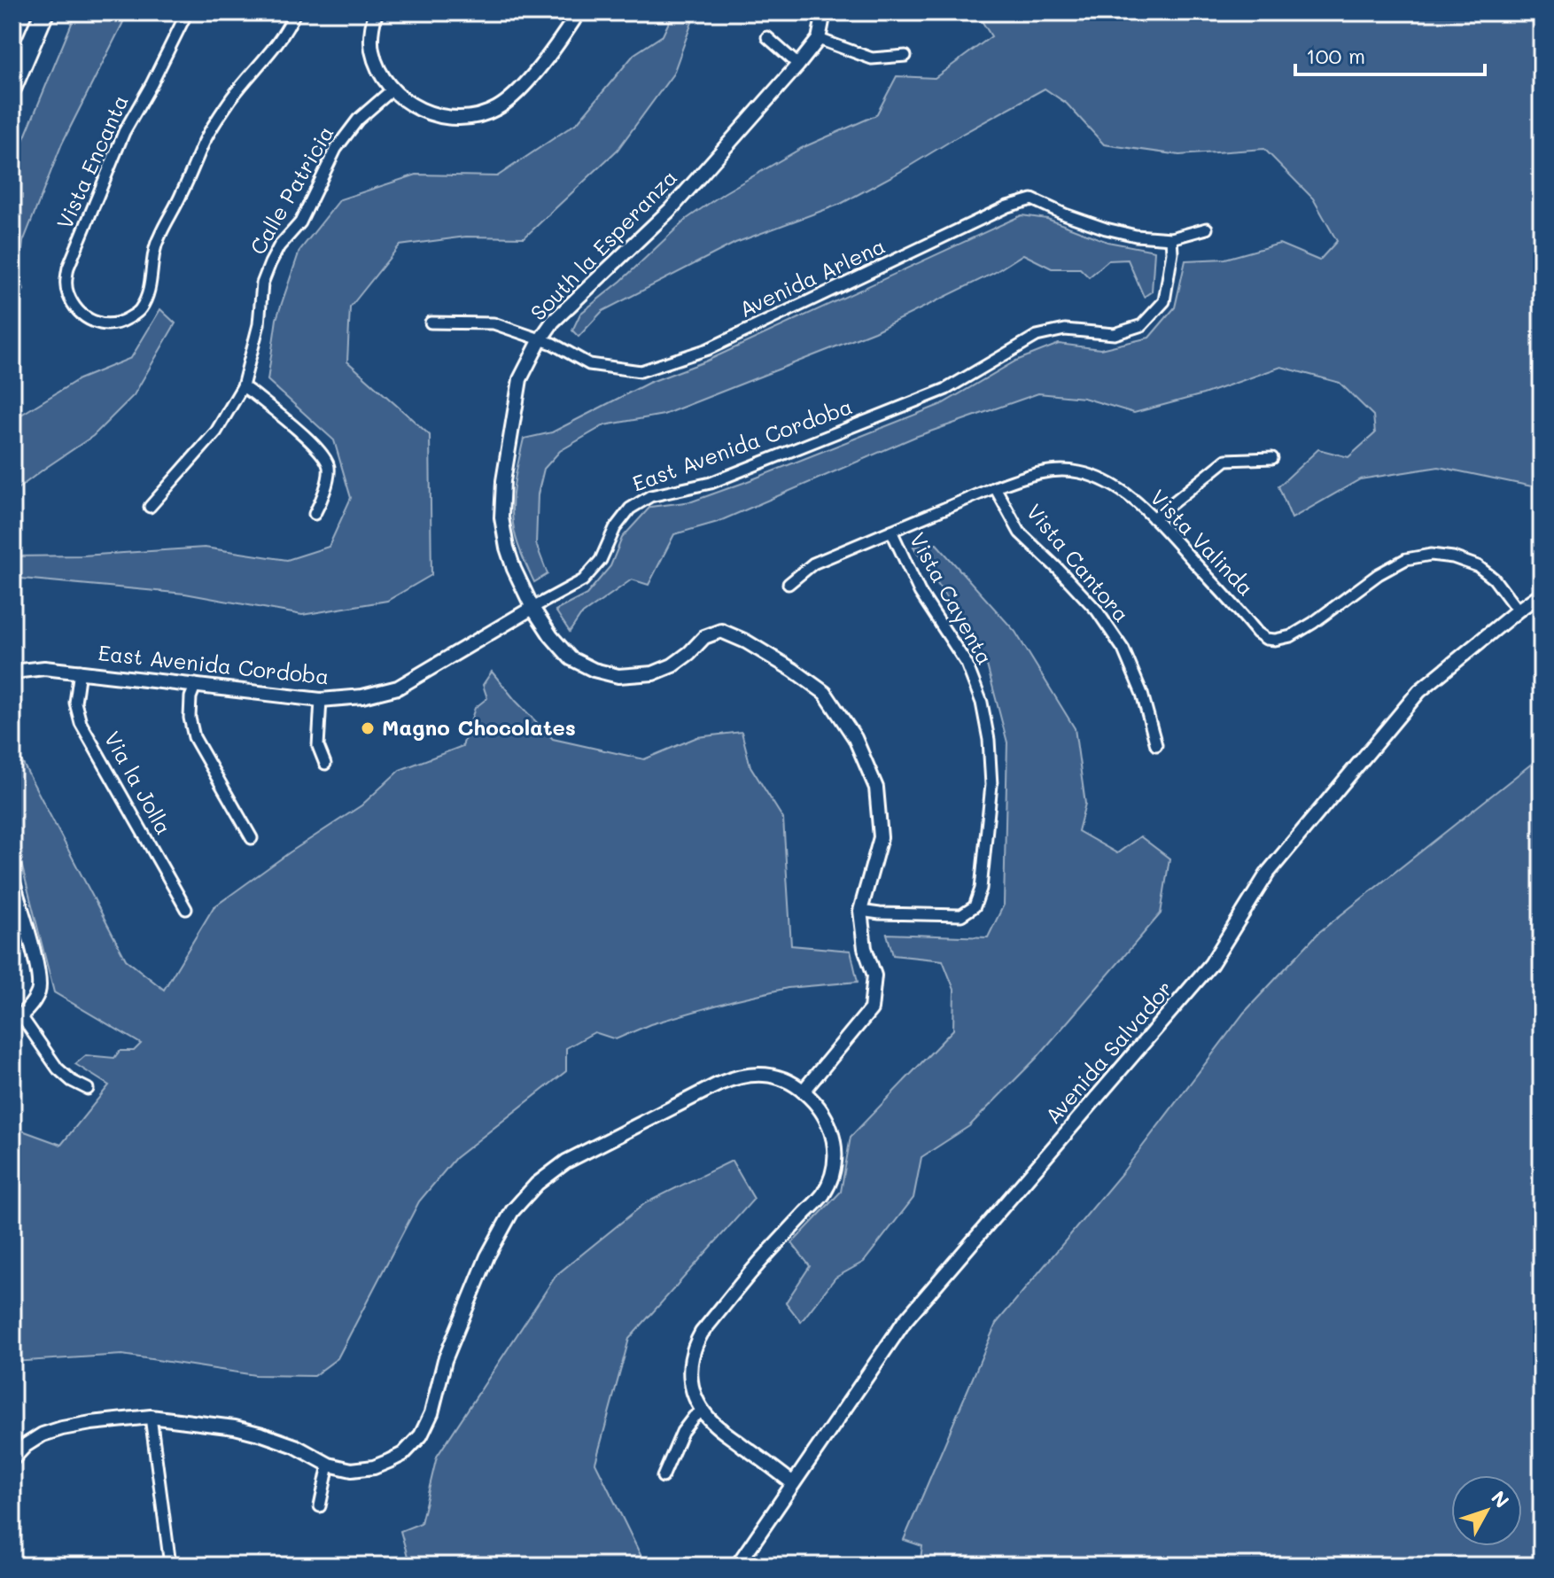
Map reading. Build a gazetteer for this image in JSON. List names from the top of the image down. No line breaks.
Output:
{"streets":{"street":["Vista Encanta","Calle Patricia","South la Esperanza","Avenida Arlena","East Avenida Cordoba","Vista Valinda","Vista Cantora","Vista Cayenta","Via la Jolla","Avenida Salvador"]},"crossings":[["South la Esperanza","Avenida Arlena"],["South la Esperanza","East Avenida Cordoba"],["South la Esperanza","Vista Cayenta"],["Avenida Arlena","East Avenida Cordoba"],["East Avenida Cordoba","Via la Jolla"],["Vista Valinda","Vista Cantora"],["Vista Valinda","Vista Cayenta"],["Vista Valinda","Avenida Salvador"]],"places":["Magno Chocolates"],"scale_bar":"100 m","north":"top right"}
